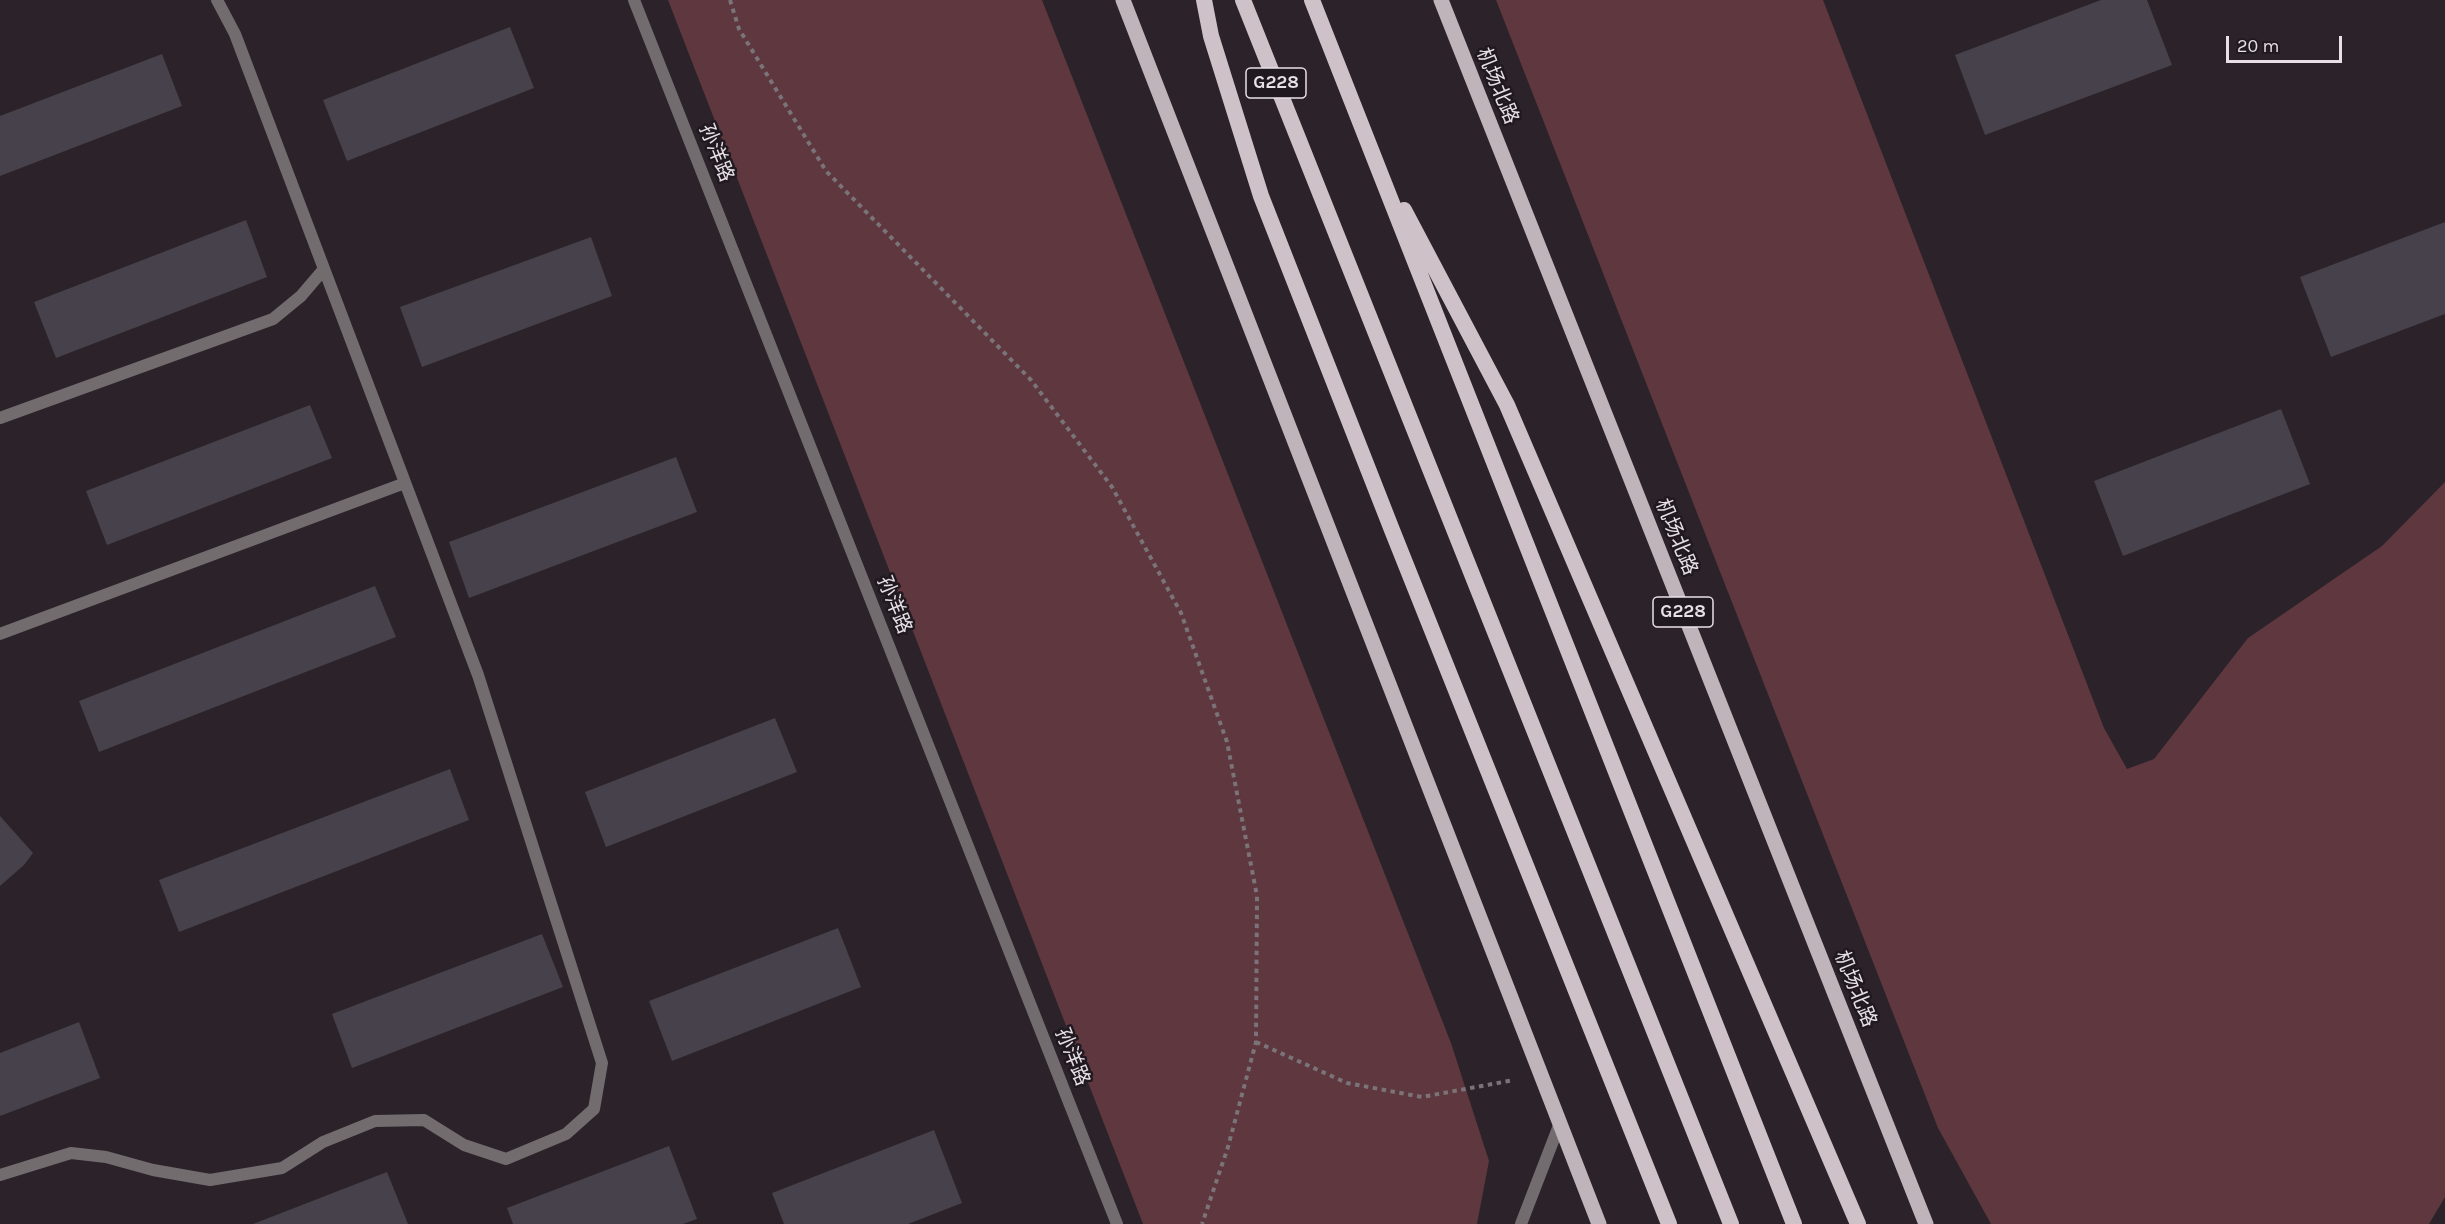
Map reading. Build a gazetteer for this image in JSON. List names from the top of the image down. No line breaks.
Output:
{"streets":{"highway":["G228"],"main road":["机场北路"],"street":["孙洋路"]},"scale_bar":"20 m"}
